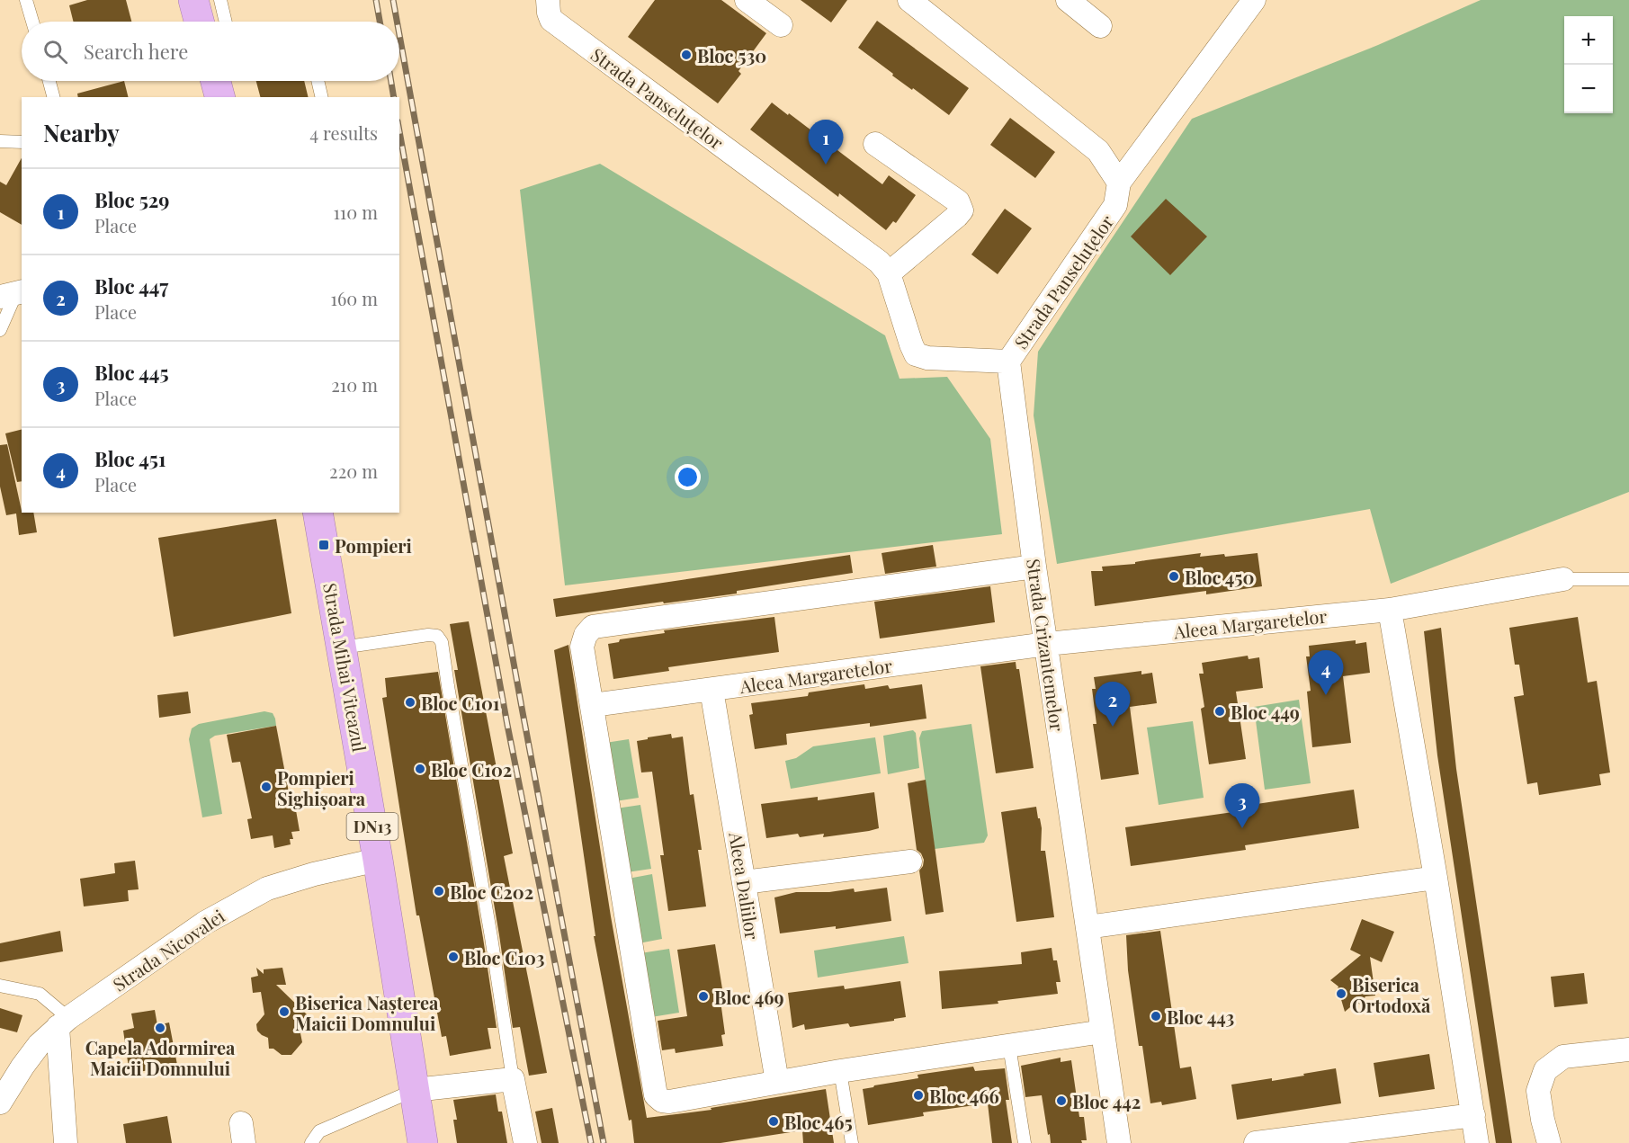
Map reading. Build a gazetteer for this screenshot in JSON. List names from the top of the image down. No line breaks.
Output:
{"streets":{"highway":["Strada Mihai Viteazul","DN13"],"street":["Strada Panseluțelor","Aleea Margaretelor","Strada Crizantemelor","Aleea Daliilor","Strada Nicovalei"]},"crossings":[["Strada Panseluțelor","Strada Crizantemelor"],["Aleea Margaretelor","Strada Crizantemelor"],["Aleea Margaretelor","Aleea Daliilor"],["Strada Mihai Viteazul","Strada Nicovalei"]],"places":{"other":["Bloc 530","Bloc 450","Bloc C101","Bloc 449","Bloc C102","Pompieri Sighișoara","Bloc C202","Bloc C103","Biserica Ortodoxă","Bloc 469","Biserica Nașterea Maicii Domnului","Bloc 443","Capela Adormirea Maicii Domnului","Bloc 466","Bloc 442","Bloc 465"],"transit":["Pompieri"]},"page":{"map_buttons":["+","−"],"search":"Search here","heading":["Nearby","4 results"],"pins":["1","4","2","3"],"list":[{"mark":"1","name":"Bloc 529","note":"Place","value":"110 m"},{"mark":"2","name":"Bloc 447","note":"Place","value":"160 m"},{"mark":"3","name":"Bloc 445","note":"Place","value":"210 m"},{"mark":"4","name":"Bloc 451","note":"Place","value":"220 m"}]}}
